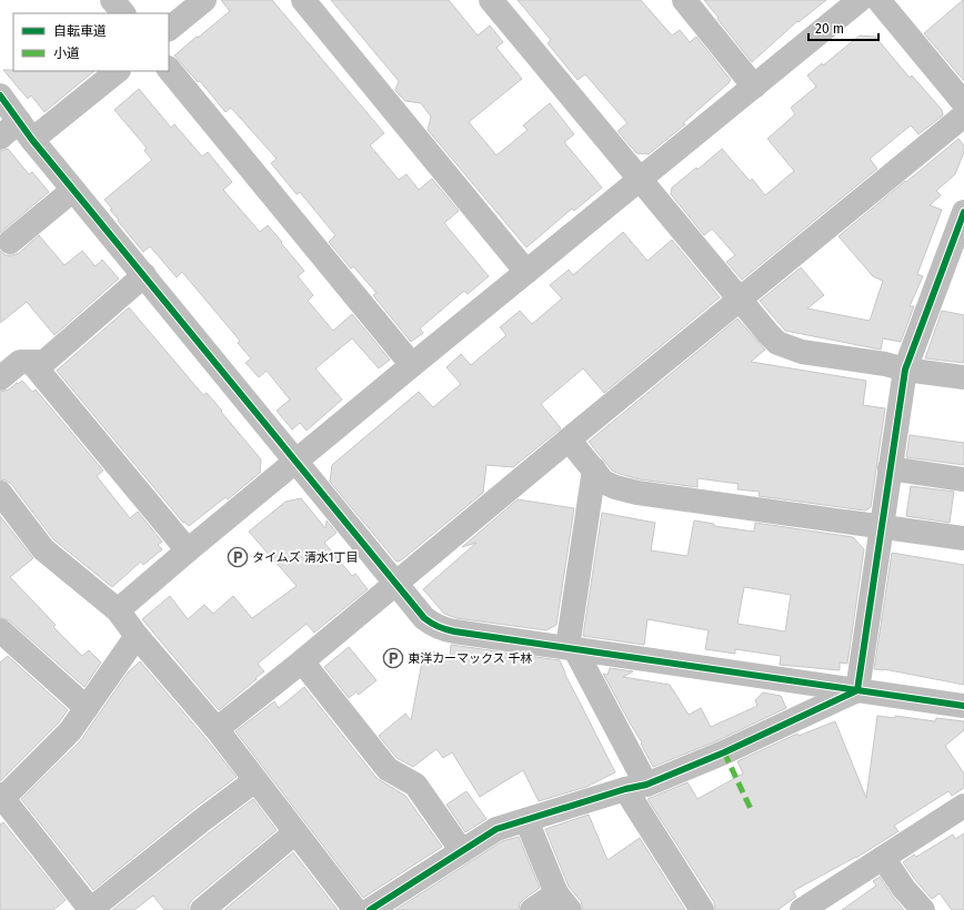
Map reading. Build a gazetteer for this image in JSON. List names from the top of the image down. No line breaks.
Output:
{"places":{"parking":["タイムズ 清水1丁目","東洋カーマックス 千林"]},"legend":["自転車道","小道"],"scale_bar":"20 m"}
